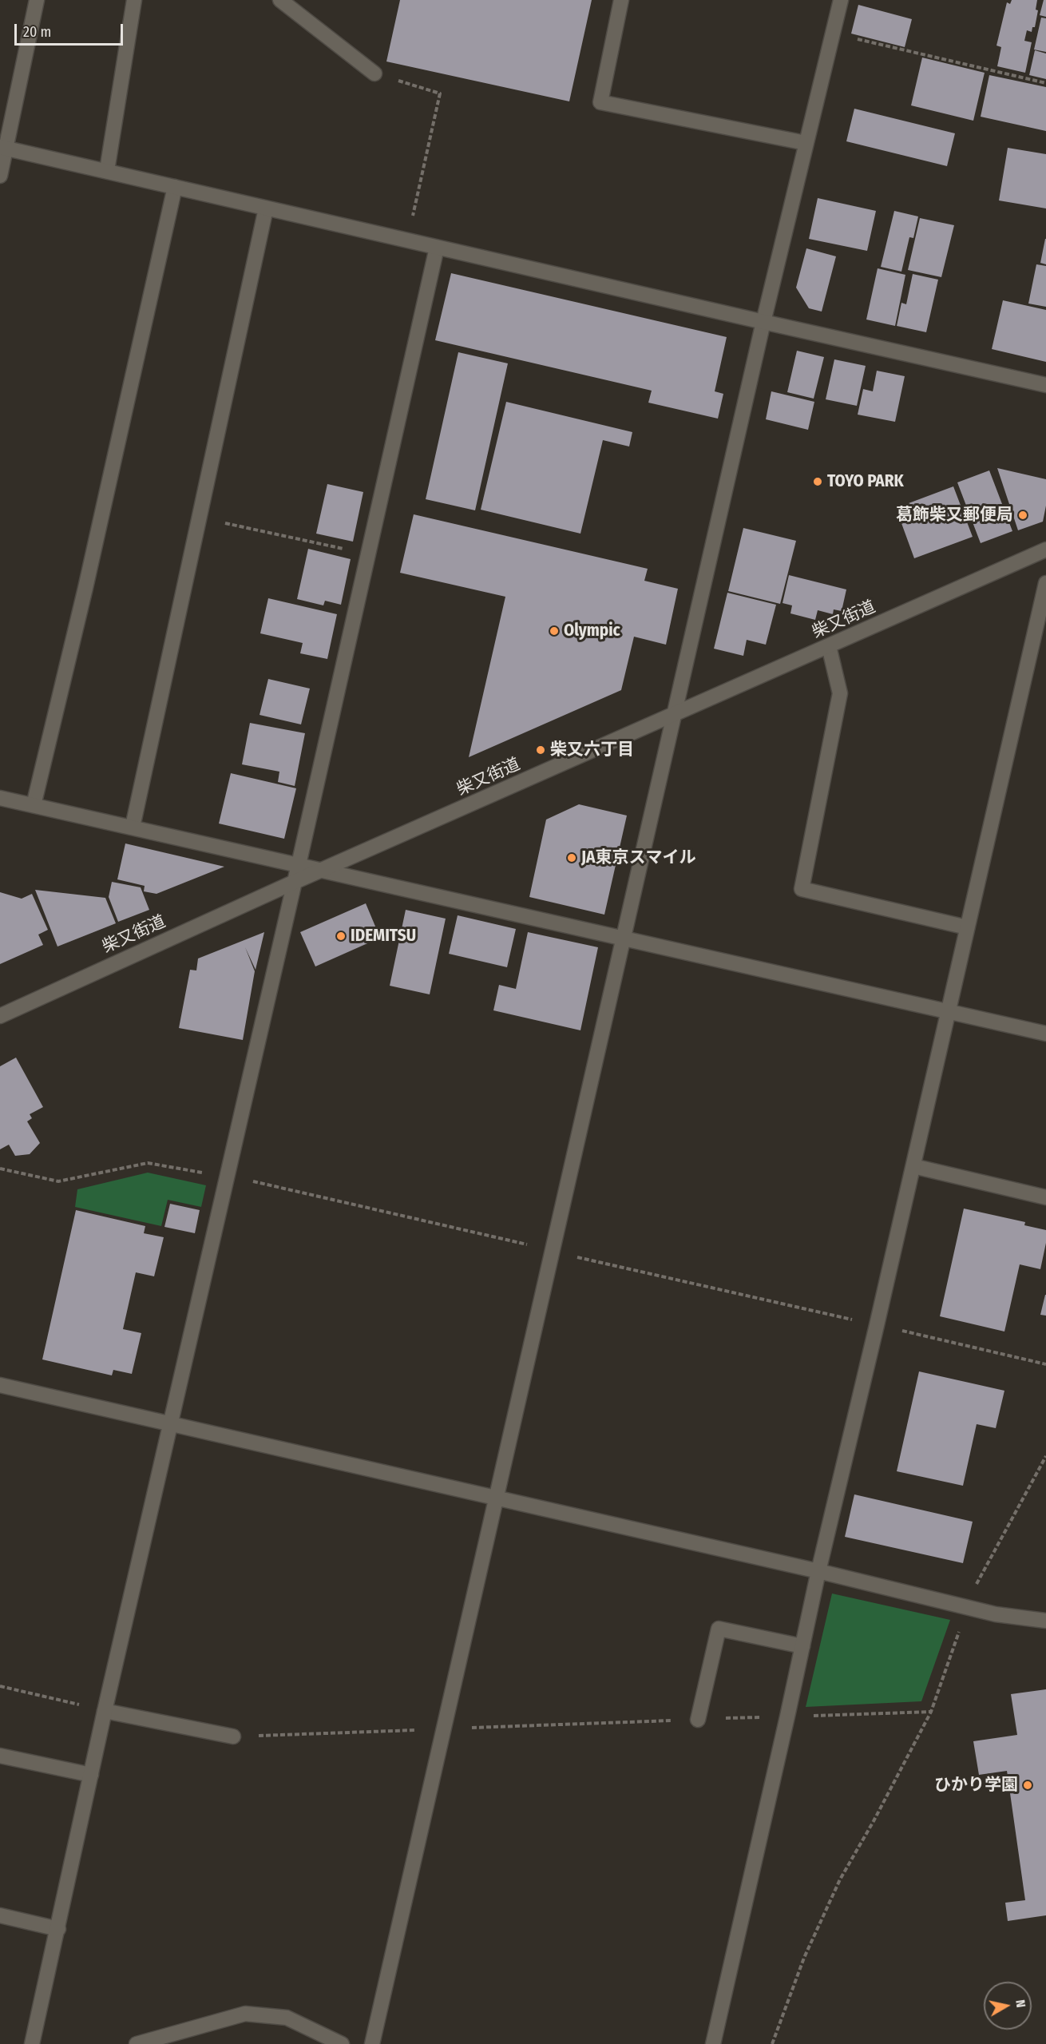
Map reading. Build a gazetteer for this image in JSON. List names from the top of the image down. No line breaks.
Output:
{"streets":{"street":["柴又街道"]},"places":["TOYO PARK","葛飾柴又郵便局","Olympic","柴又六丁目","JA東京スマイル","IDEMITSU","ひかり学園"],"scale_bar":"20 m","north":"right"}
